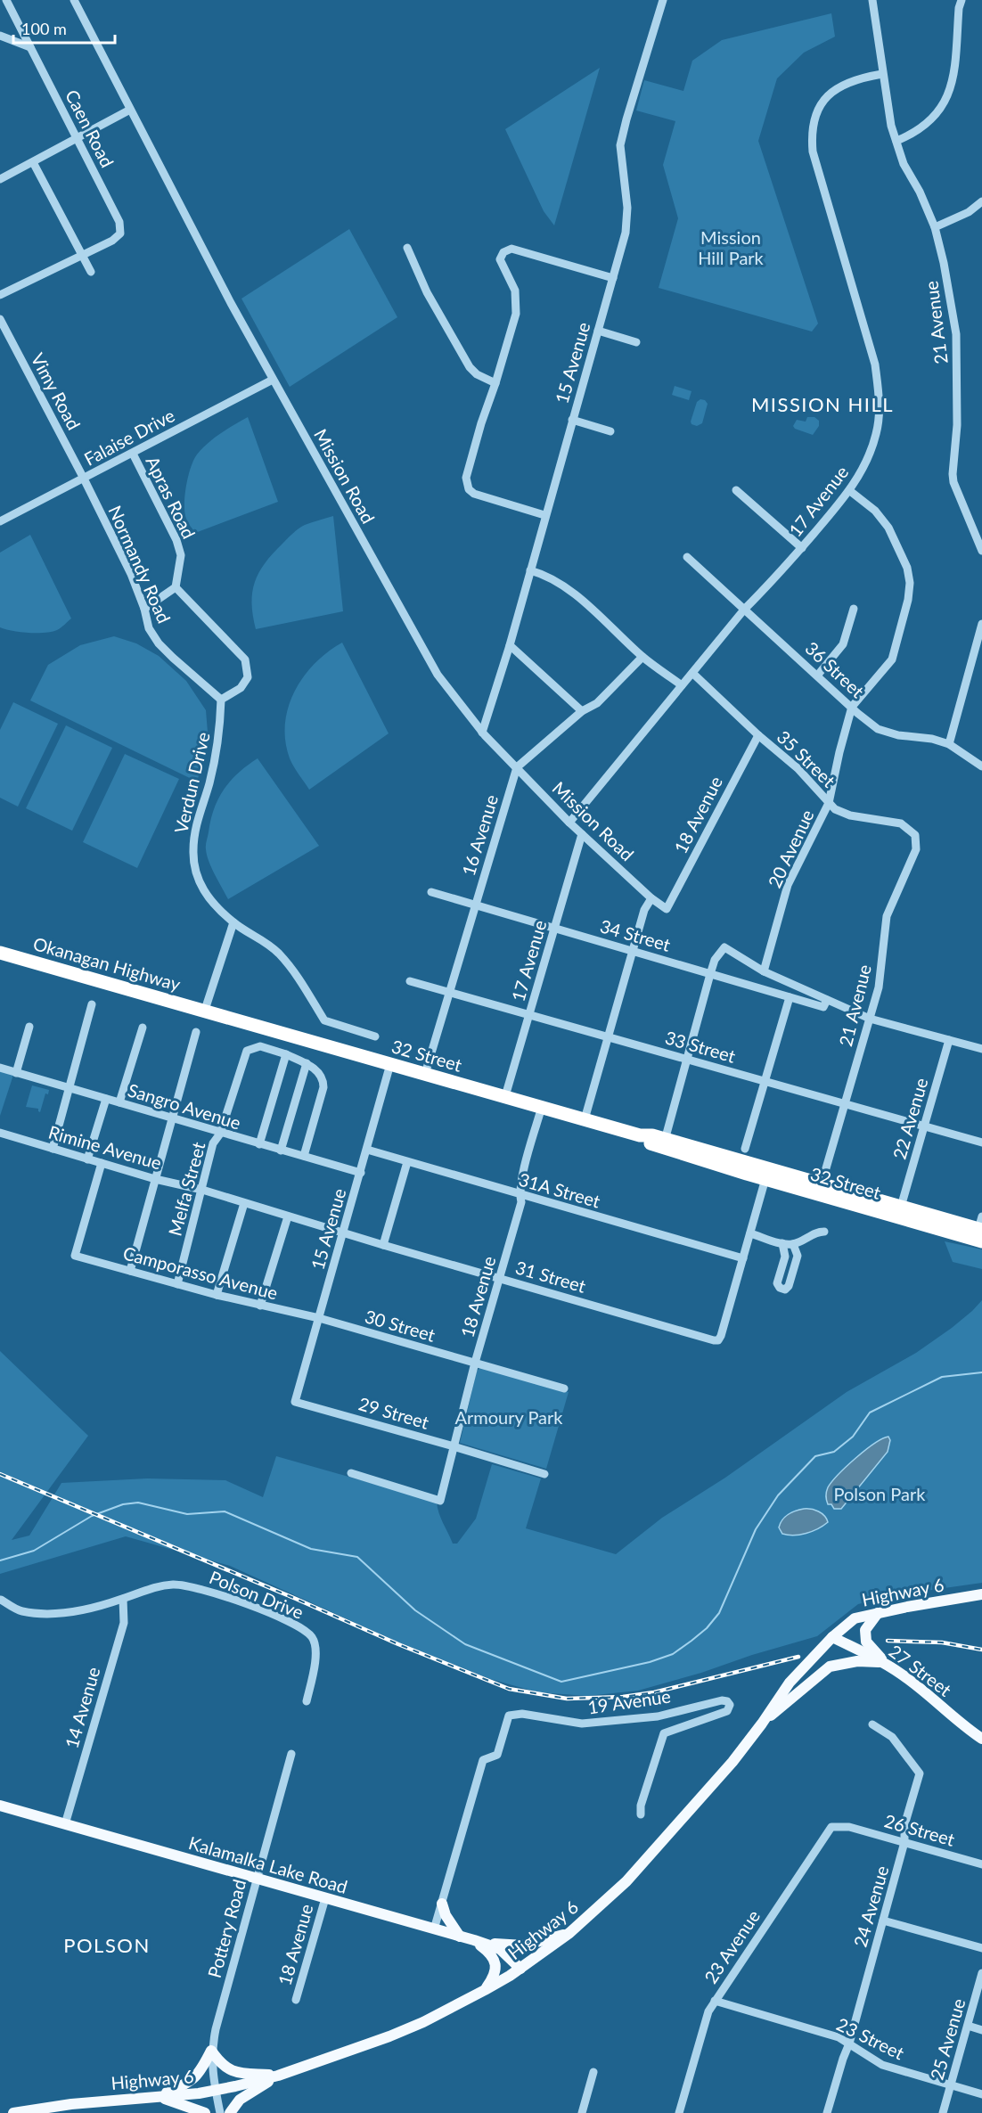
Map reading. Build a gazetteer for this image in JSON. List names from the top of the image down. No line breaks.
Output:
{"streets":{"highway":["Okanagan Highway","32 Street"],"main road":["Highway 6","27 Street","Kalamalka Lake Road"],"street":["Caen Road","21 Avenue","15 Avenue","Vimy Road","Falaise Drive","Mission Road","Apras Road","17 Avenue","Normandy Road","36 Street","35 Street","Verdun Drive","18 Avenue","16 Avenue","20 Avenue","34 Street","33 Street","Sangro Avenue","22 Avenue","Rimine Avenue","Melfa Street","31A Street","Camporasso Avenue","31 Street","30 Street","29 Street","Polson Drive","19 Avenue","14 Avenue","26 Street","24 Avenue","Pottery Road","23 Avenue","23 Street","25 Avenue"]},"crossings":[["21 Avenue","17 Avenue"],["21 Avenue","35 Street"],["21 Avenue","33 Street"],["21 Avenue","32 Street"],["15 Avenue","Mission Road"],["15 Avenue","32 Street"],["15 Avenue","Sangro Avenue"],["15 Avenue","31A Street"],["15 Avenue","Camporasso Avenue"],["15 Avenue","31 Street"],["15 Avenue","30 Street"],["15 Avenue","29 Street"],["Vimy Road","Falaise Drive"],["Vimy Road","Normandy Road"],["Falaise Drive","Mission Road"],["Falaise Drive","Apras Road"],["Falaise Drive","Normandy Road"],["Mission Road","17 Avenue"],["Mission Road","18 Avenue"],["Mission Road","16 Avenue"],["17 Avenue","36 Street"],["17 Avenue","35 Street"],["17 Avenue","34 Street"],["17 Avenue","33 Street"],["17 Avenue","32 Street"],["Normandy Road","Verdun Drive"],["36 Street","20 Avenue"],["35 Street","18 Avenue"],["35 Street","20 Avenue"],["18 Avenue","32 Street"],["18 Avenue","31A Street"],["18 Avenue","31 Street"],["18 Avenue","30 Street"],["18 Avenue","29 Street"],["18 Avenue","Kalamalka Lake Road"],["16 Avenue","34 Street"],["16 Avenue","33 Street"],["16 Avenue","32 Street"],["Okanagan Highway","32 Street"],["33 Street","22 Avenue"],["32 Street","22 Avenue"],["Sangro Avenue","Melfa Street"],["Rimine Avenue","Melfa Street"],["Rimine Avenue","Camporasso Avenue"],["Melfa Street","Camporasso Avenue"],["31A Street","31 Street"],["Camporasso Avenue","30 Street"],["Highway 6","27 Street"],["Highway 6","Kalamalka Lake Road"],["Highway 6","Pottery Road"],["Polson Drive","14 Avenue"],["19 Avenue","Kalamalka Lake Road"],["14 Avenue","Kalamalka Lake Road"],["26 Street","24 Avenue"],["26 Street","23 Avenue"],["Kalamalka Lake Road","Pottery Road"],["24 Avenue","23 Street"],["23 Avenue","23 Street"],["23 Street","25 Avenue"]],"districts":["MISSION HILL","POLSON"],"parks":["Mission Hill Park","Armoury Park","Polson Park"],"scale_bar":"100 m"}
